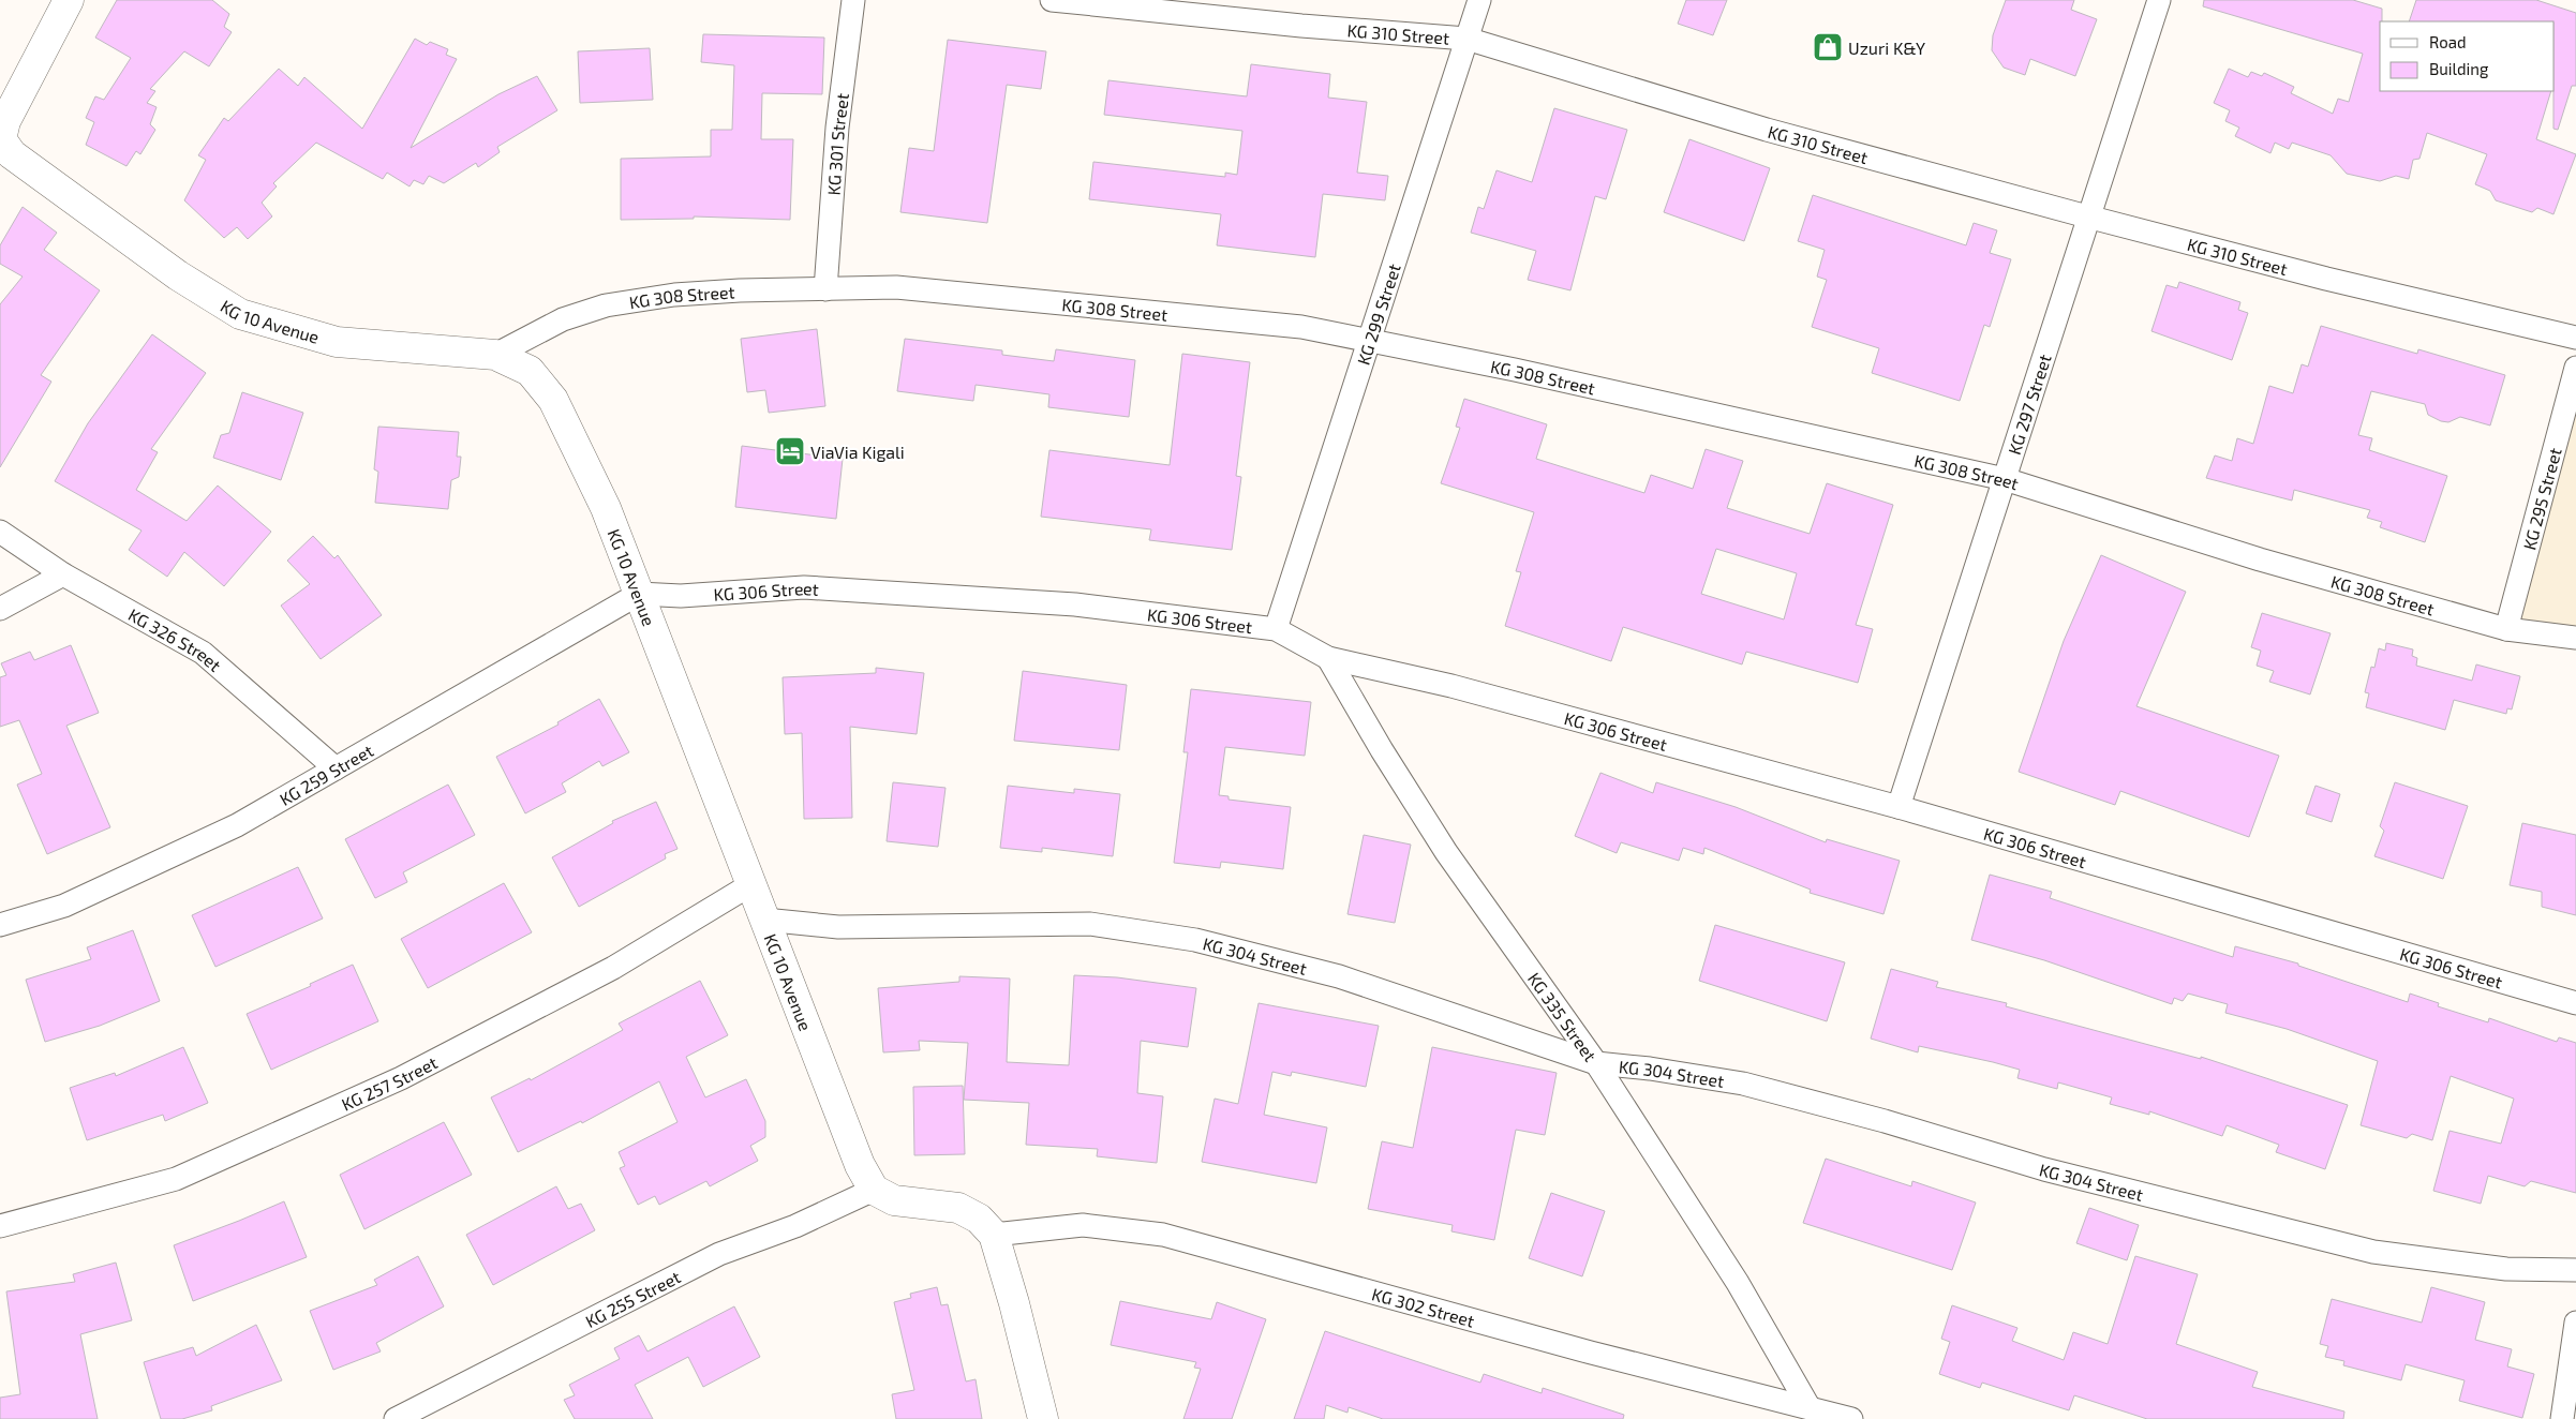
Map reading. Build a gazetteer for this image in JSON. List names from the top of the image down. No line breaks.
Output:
{"streets":{"street":["KG 310 Street","KG 301 Street","KG 308 Street","KG 299 Street","KG 10 Avenue","KG 297 Street","KG 295 Street","KG 306 Street","KG 326 Street","KG 259 Street","KG 304 Street","KG 335 Street","KG 257 Street","KG 255 Street","KG 302 Street"]},"crossings":[["KG 310 Street","KG 299 Street"],["KG 310 Street","KG 297 Street"],["KG 301 Street","KG 308 Street"],["KG 308 Street","KG 299 Street"],["KG 308 Street","KG 10 Avenue"],["KG 308 Street","KG 297 Street"],["KG 308 Street","KG 295 Street"],["KG 299 Street","KG 306 Street"],["KG 10 Avenue","KG 306 Street"],["KG 10 Avenue","KG 259 Street"],["KG 10 Avenue","KG 304 Street"],["KG 10 Avenue","KG 257 Street"],["KG 10 Avenue","KG 255 Street"],["KG 297 Street","KG 306 Street"],["KG 306 Street","KG 259 Street"],["KG 306 Street","KG 335 Street"],["KG 326 Street","KG 259 Street"],["KG 304 Street","KG 335 Street"],["KG 335 Street","KG 302 Street"]],"places":{"shop":["Uzuri K&Y"],"hotel":["ViaVia Kigali"]},"legend":["Road","Building"]}
